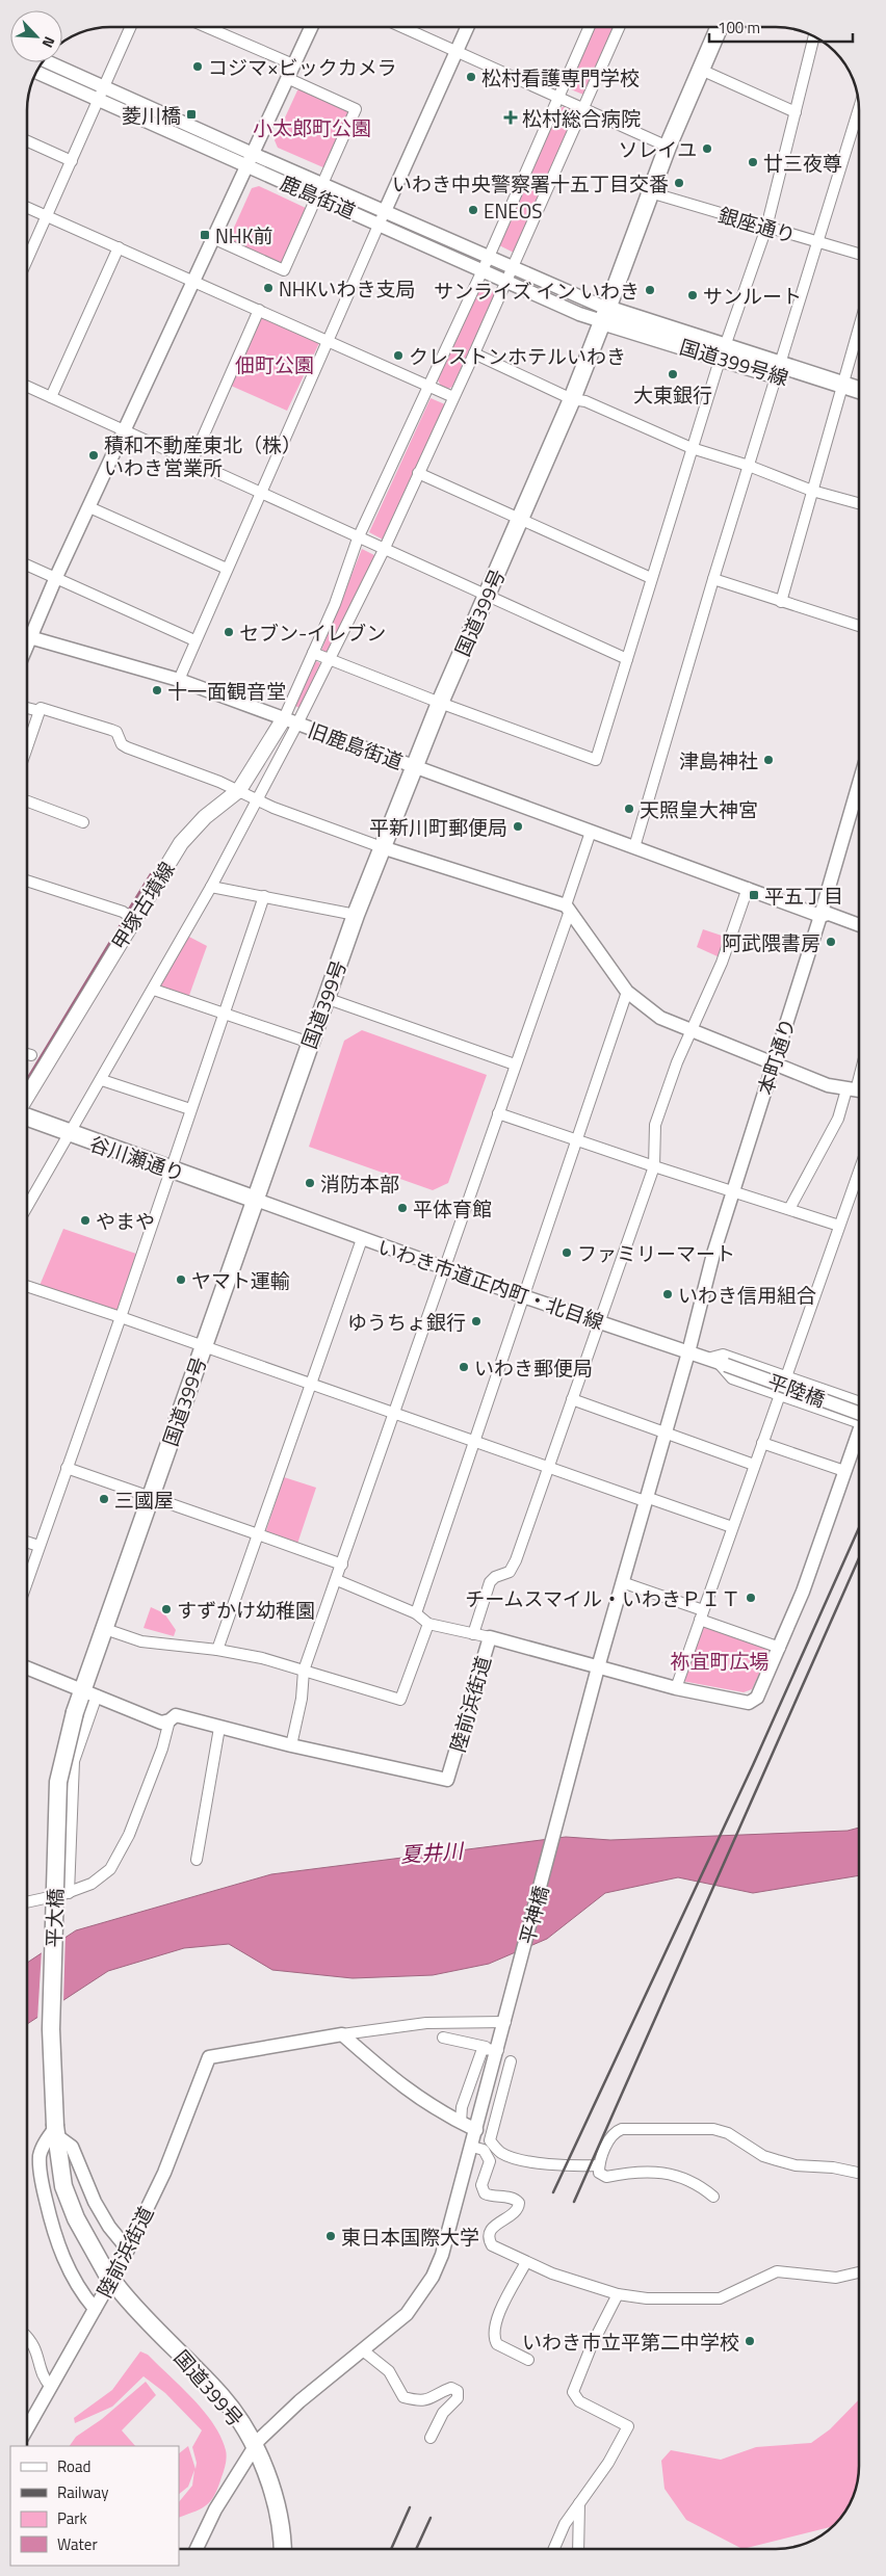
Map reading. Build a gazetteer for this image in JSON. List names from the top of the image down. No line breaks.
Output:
{"streets":{"main road":["国道399号線","国道399号","甲塚古墳線","谷川瀬通り","平大橋"],"street":["鹿島街道","銀座通り","旧鹿島街道","本町通り","いわき市道正内町・北目線","平陸橋","陸前浜街道","平神橋"]},"crossings":[["鹿島街道","国道399号線"],["鹿島街道","国道399号"],["銀座通り","国道399号"],["国道399号線","国道399号"],["国道399号","旧鹿島街道"],["国道399号","谷川瀬通り"],["国道399号","いわき市道正内町・北目線"],["国道399号","平神橋"],["国道399号","平大橋"],["旧鹿島街道","甲塚古墳線"],["旧鹿島街道","本町通り"],["本町通り","いわき市道正内町・北目線"],["谷川瀬通り","いわき市道正内町・北目線"],["いわき市道正内町・北目線","平陸橋"],["陸前浜街道","平神橋"]],"water":["夏井川"],"parks":["小太郎町公園","佃町公園","祢宜町広場"],"places":{"other":["コジマ×ビックカメラ","松村看護専門学校","ソレイユ","廿三夜尊","いわき中央警察署十五丁目交番","ENEOS","NHKいわき支局","サンライズ イン いわき","サンルート","クレストンホテルいわき","大東銀行","積和不動産東北（株） いわき営業所","セブン-イレブン","十一面観音堂","津島神社","天照皇大神宮","平新川町郵便局","阿武隈書房","消防本部","平体育館","やまや","ファミリーマート","ヤマト運輸","いわき信用組合","ゆうちょ銀行","いわき郵便局","三國屋","チームスマイル・いわきＰＩＴ","すずかけ幼稚園","東日本国際大学","いわき市立平第二中学校"],"transit":["菱川橋","NHK前","平五丁目"],"health":["松村総合病院"]},"legend":["Road","Railway","Park","Water"],"scale_bar":"100 m","north":"bottom right"}
